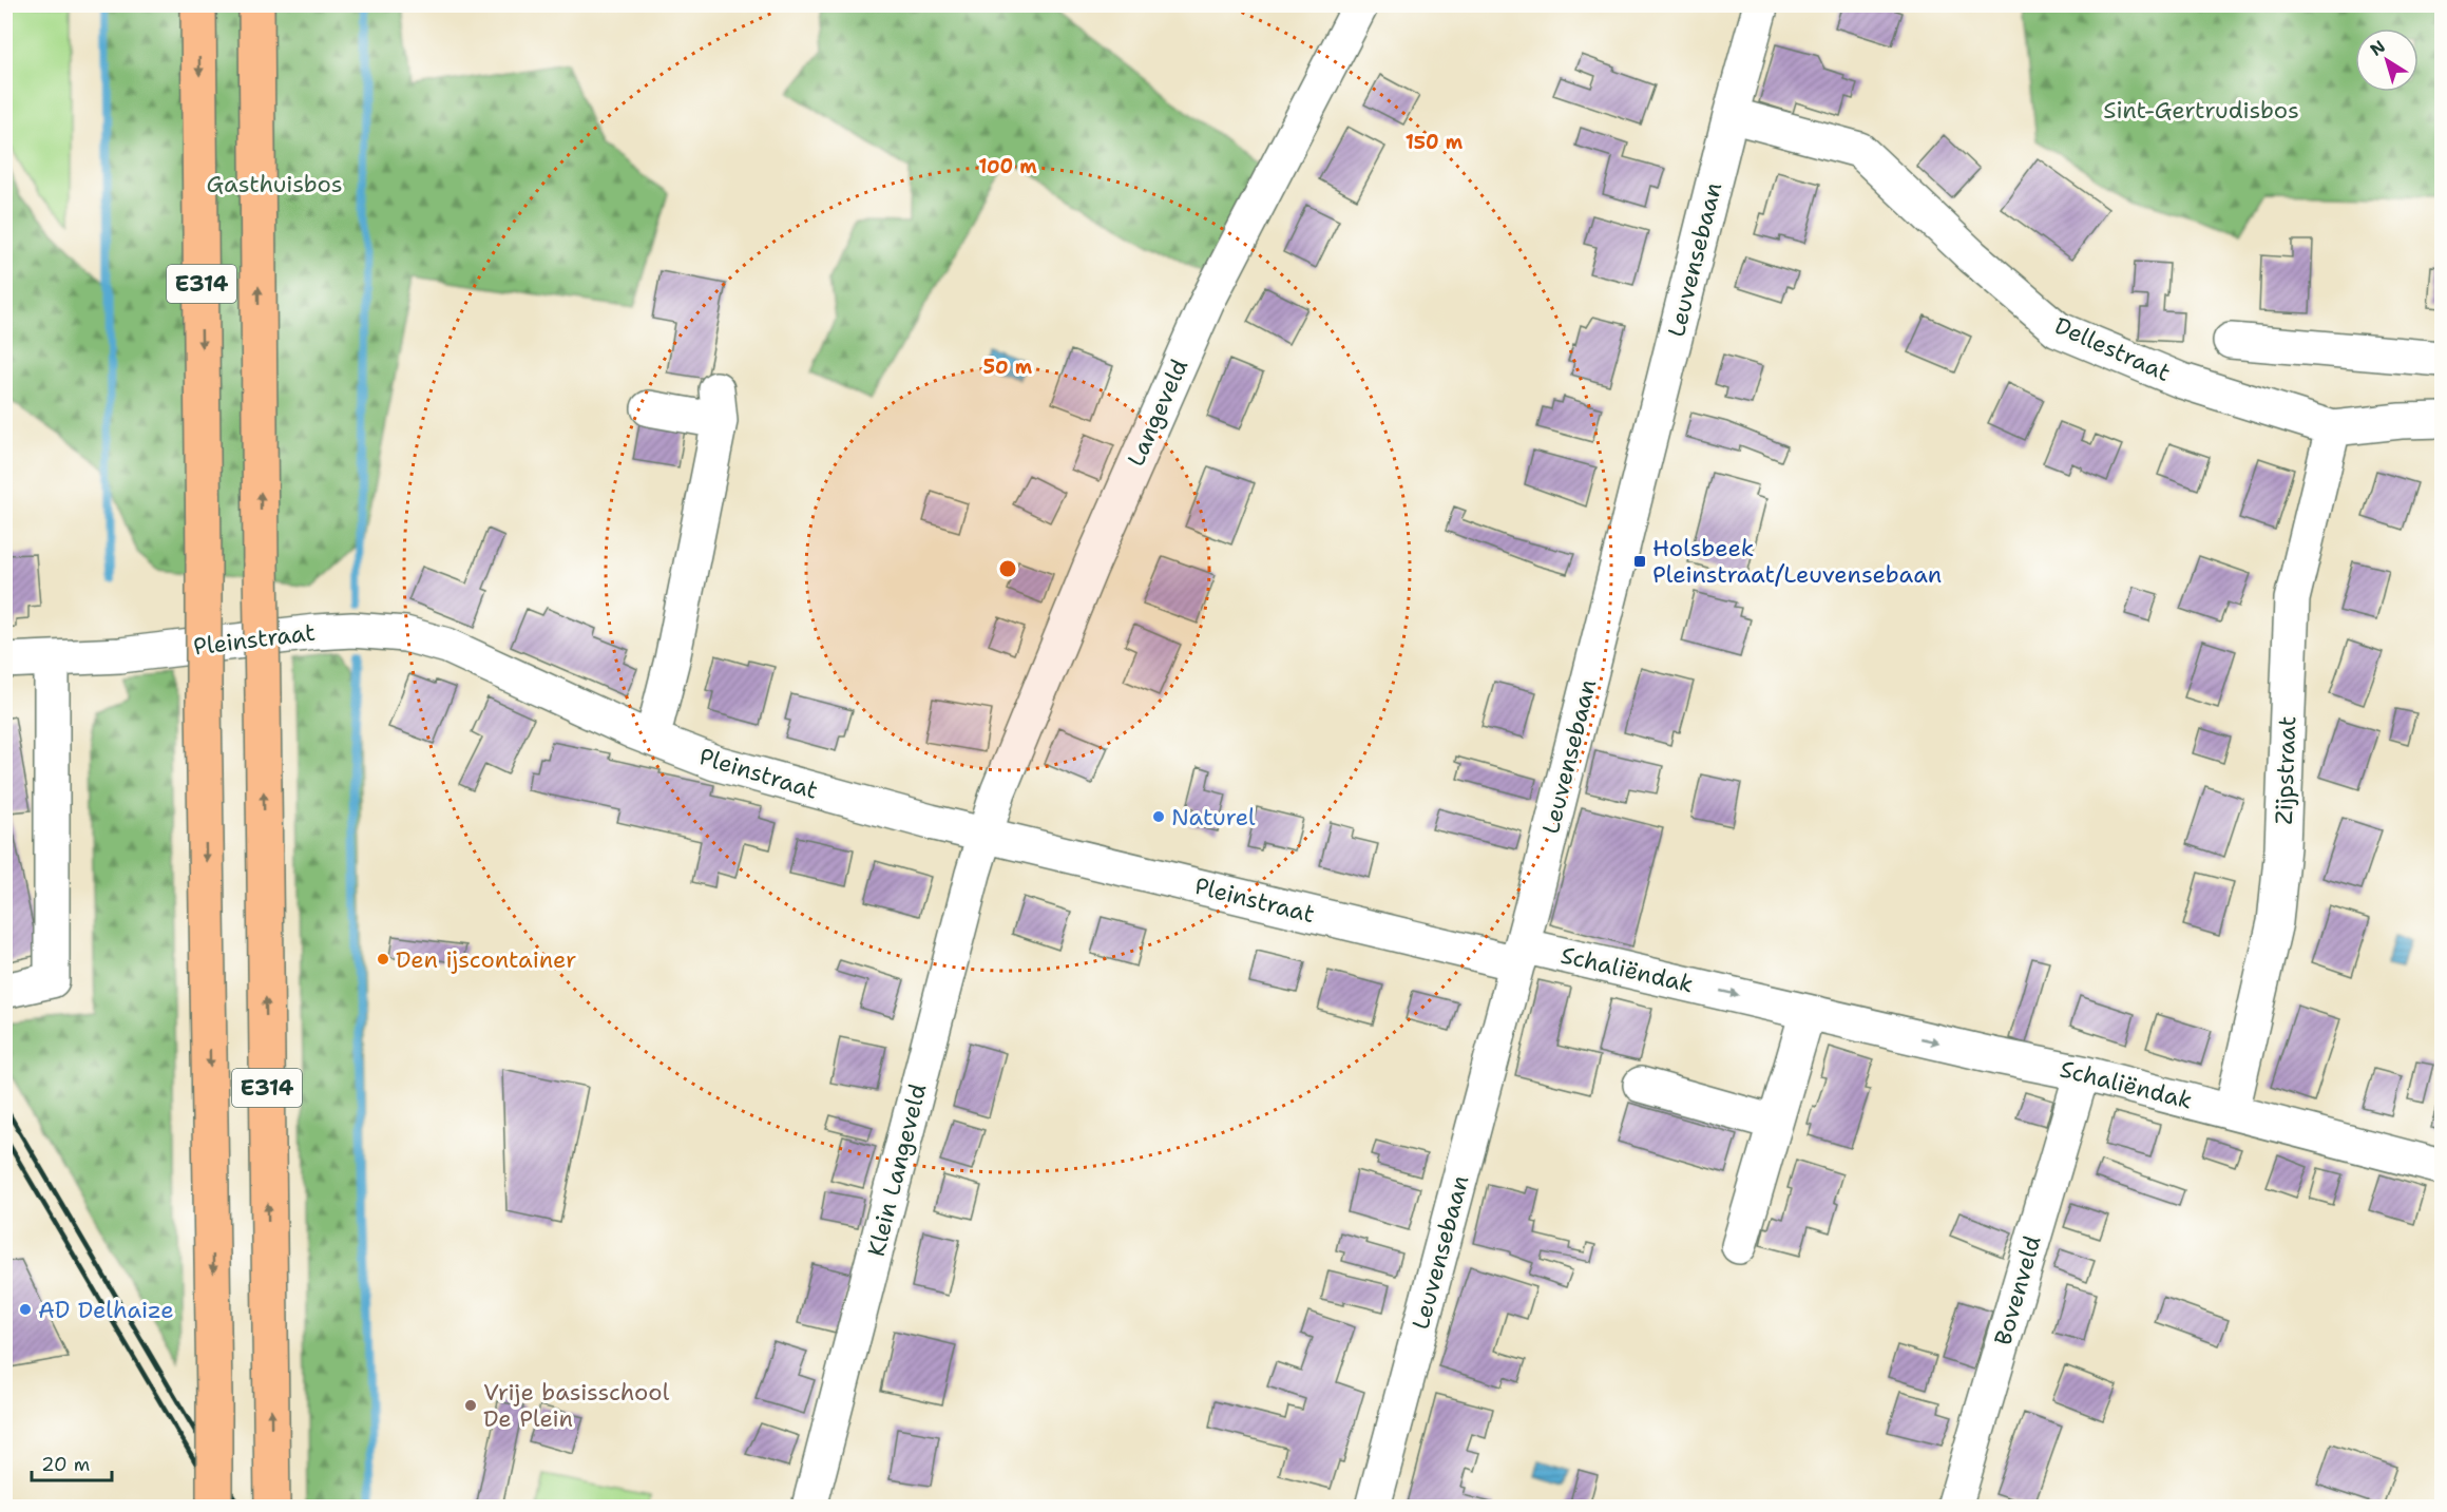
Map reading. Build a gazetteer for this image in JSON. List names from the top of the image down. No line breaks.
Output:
{"streets":{"highway":["E314"],"street":["Leuvensebaan","Dellestraat","Langeveld","Pleinstraat","Zijpstraat","Schaliëndak","Klein Langeveld","Bovenveld"]},"crossings":[["Leuvensebaan","Dellestraat"],["Leuvensebaan","Pleinstraat"],["Leuvensebaan","Schaliëndak"],["Dellestraat","Zijpstraat"],["Langeveld","Pleinstraat"],["Langeveld","Klein Langeveld"],["Pleinstraat","Schaliëndak"],["Pleinstraat","Klein Langeveld"],["Zijpstraat","Schaliëndak"],["Schaliëndak","Bovenveld"]],"one_way":["Schaliëndak"],"parks":["Sint-Gertrudisbos","Gasthuisbos"],"places":{"transit":["Holsbeek Pleinstraat/Leuvensebaan"],"other":["Naturel","Den ijscontainer","AD Delhaize","Vrije basisschool De Plein"]},"scale_bar":"20 m","north":"top left","rings":["150 m","100 m","50 m"]}
